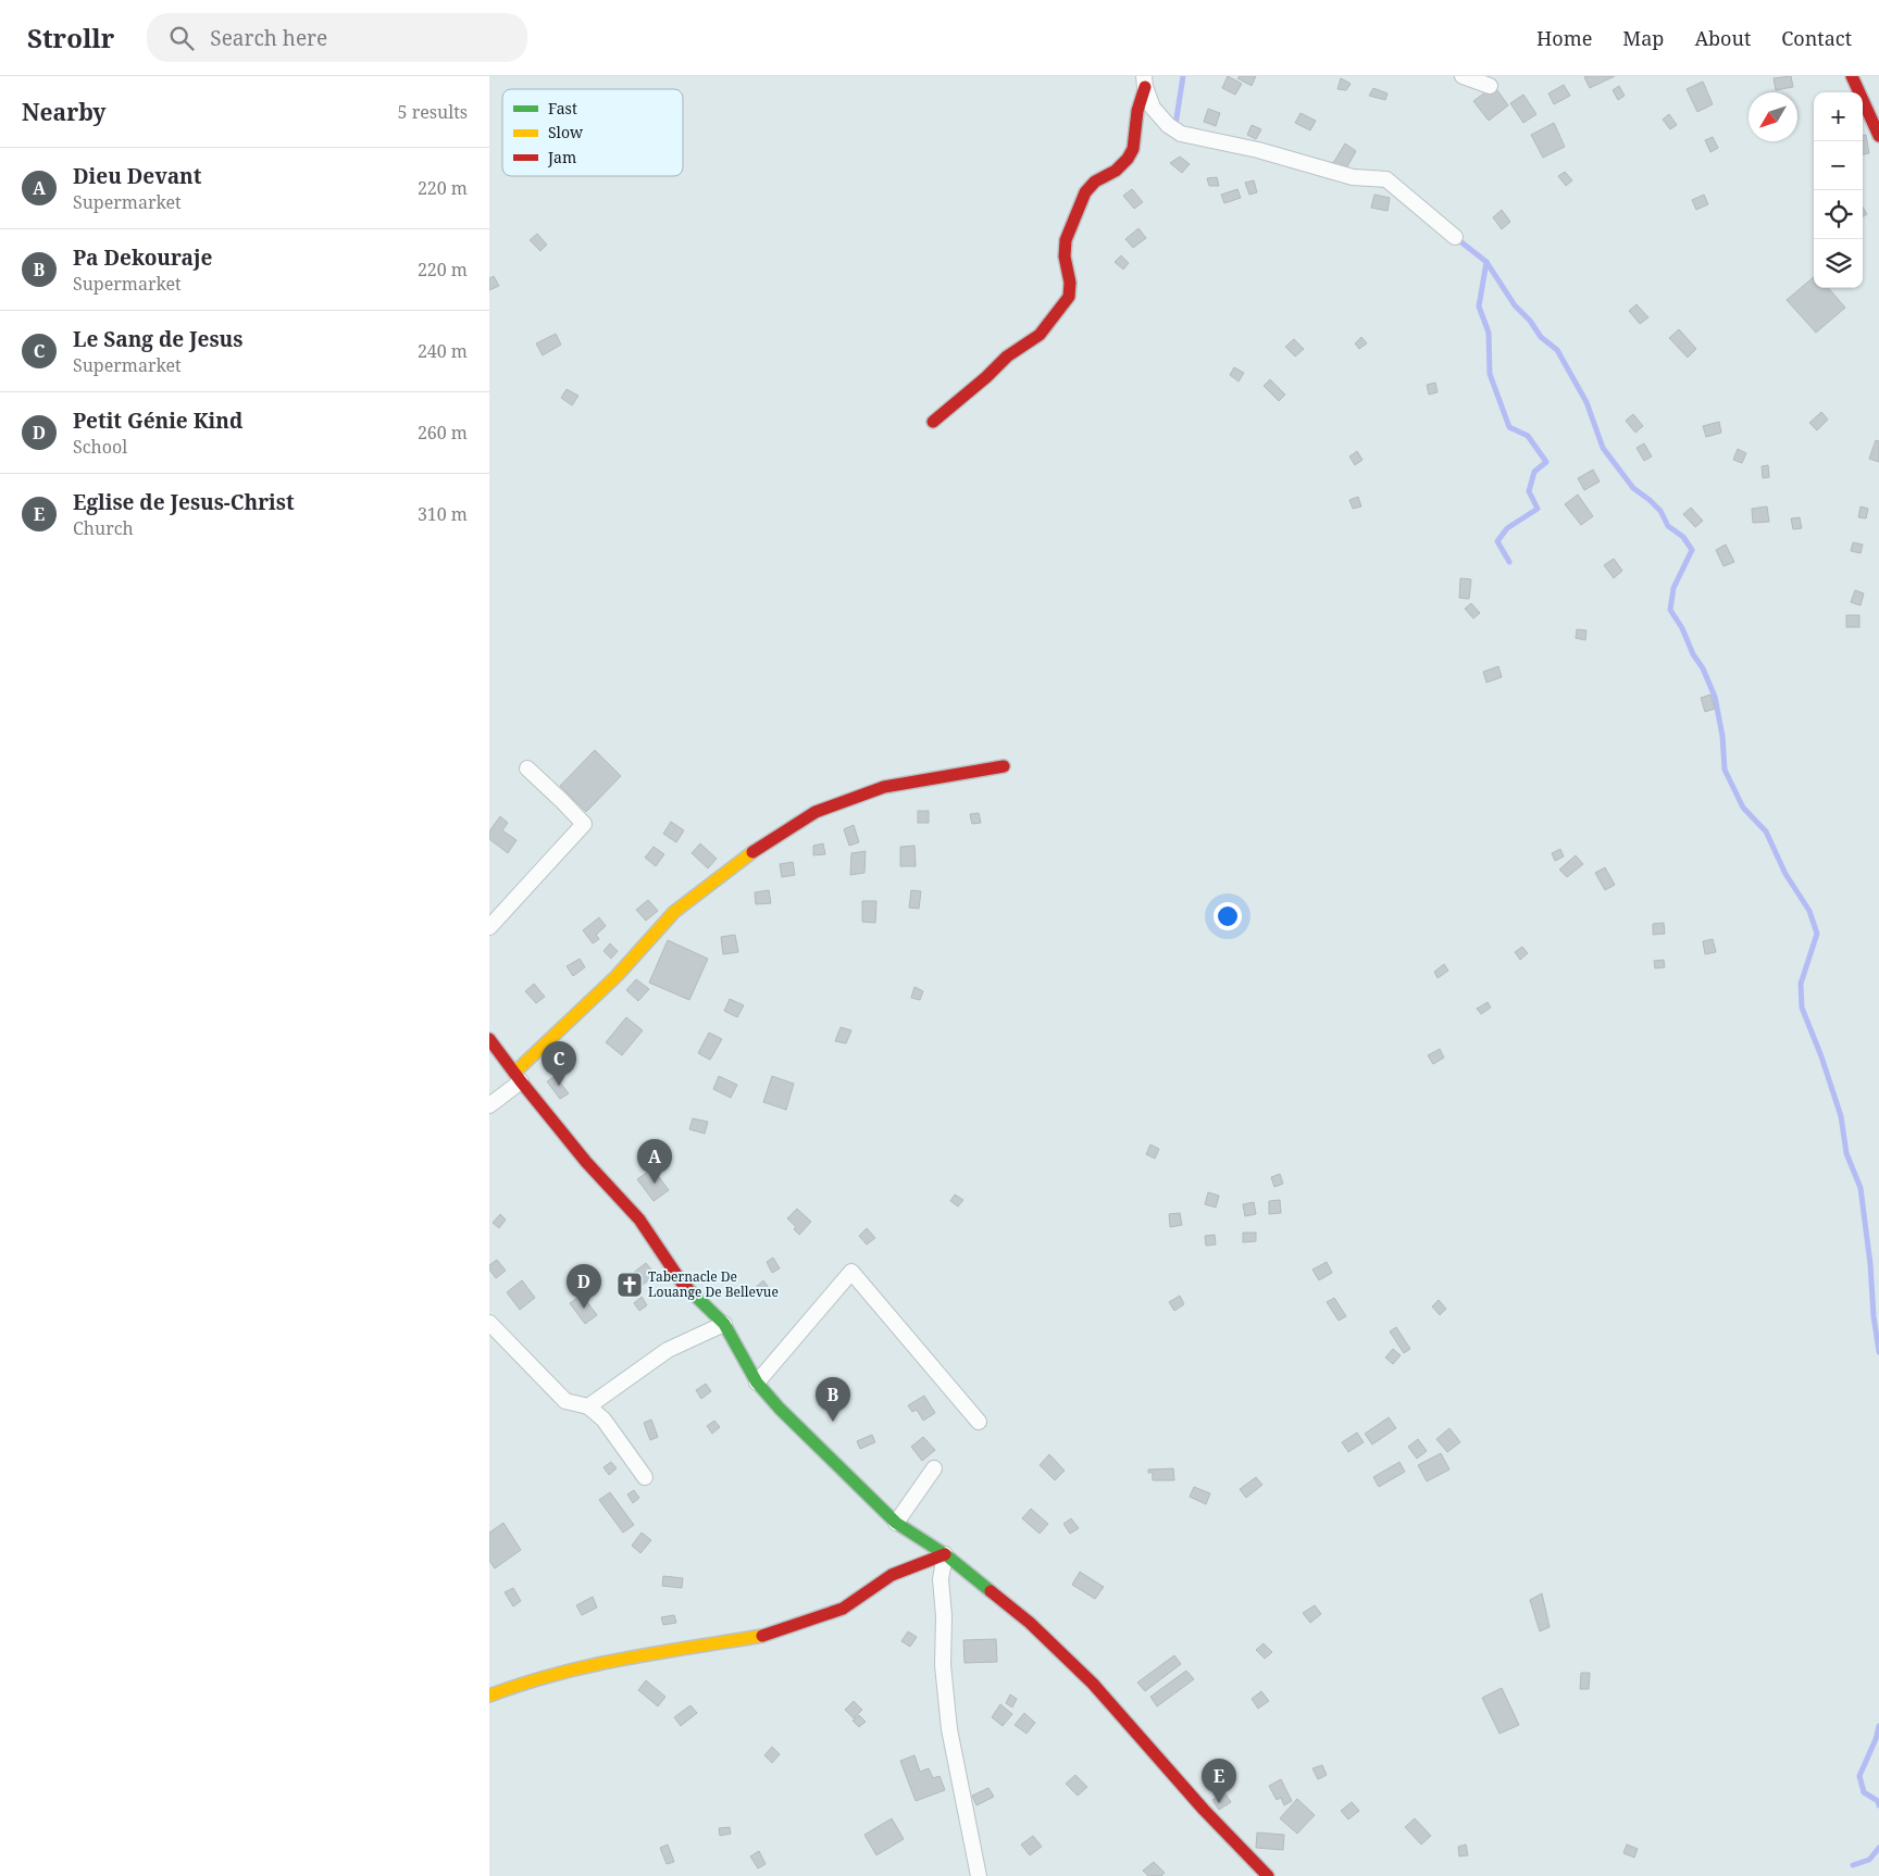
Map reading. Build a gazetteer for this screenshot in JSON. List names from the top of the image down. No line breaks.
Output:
{"places":{"church":["Tabernacle De Louange De Bellevue"]},"legend":["Fast","Slow","Jam"],"north":"bottom left","page":{"header":"Strollr","search":"Search here","nav":["Home","Map","About","Contact"],"heading":["Nearby","5 results"],"map_buttons":["+","−"],"list":[{"mark":"A","name":"Dieu Devant","note":"Supermarket","value":"220 m"},{"mark":"B","name":"Pa Dekouraje","note":"Supermarket","value":"220 m"},{"mark":"C","name":"Le Sang de Jesus","note":"Supermarket","value":"240 m"},{"mark":"D","name":"Petit Génie Kind","note":"School","value":"260 m"},{"mark":"E","name":"Eglise de Jesus-Christ","note":"Church","value":"310 m"}],"pins":["C","A","D","B","E"]}}
